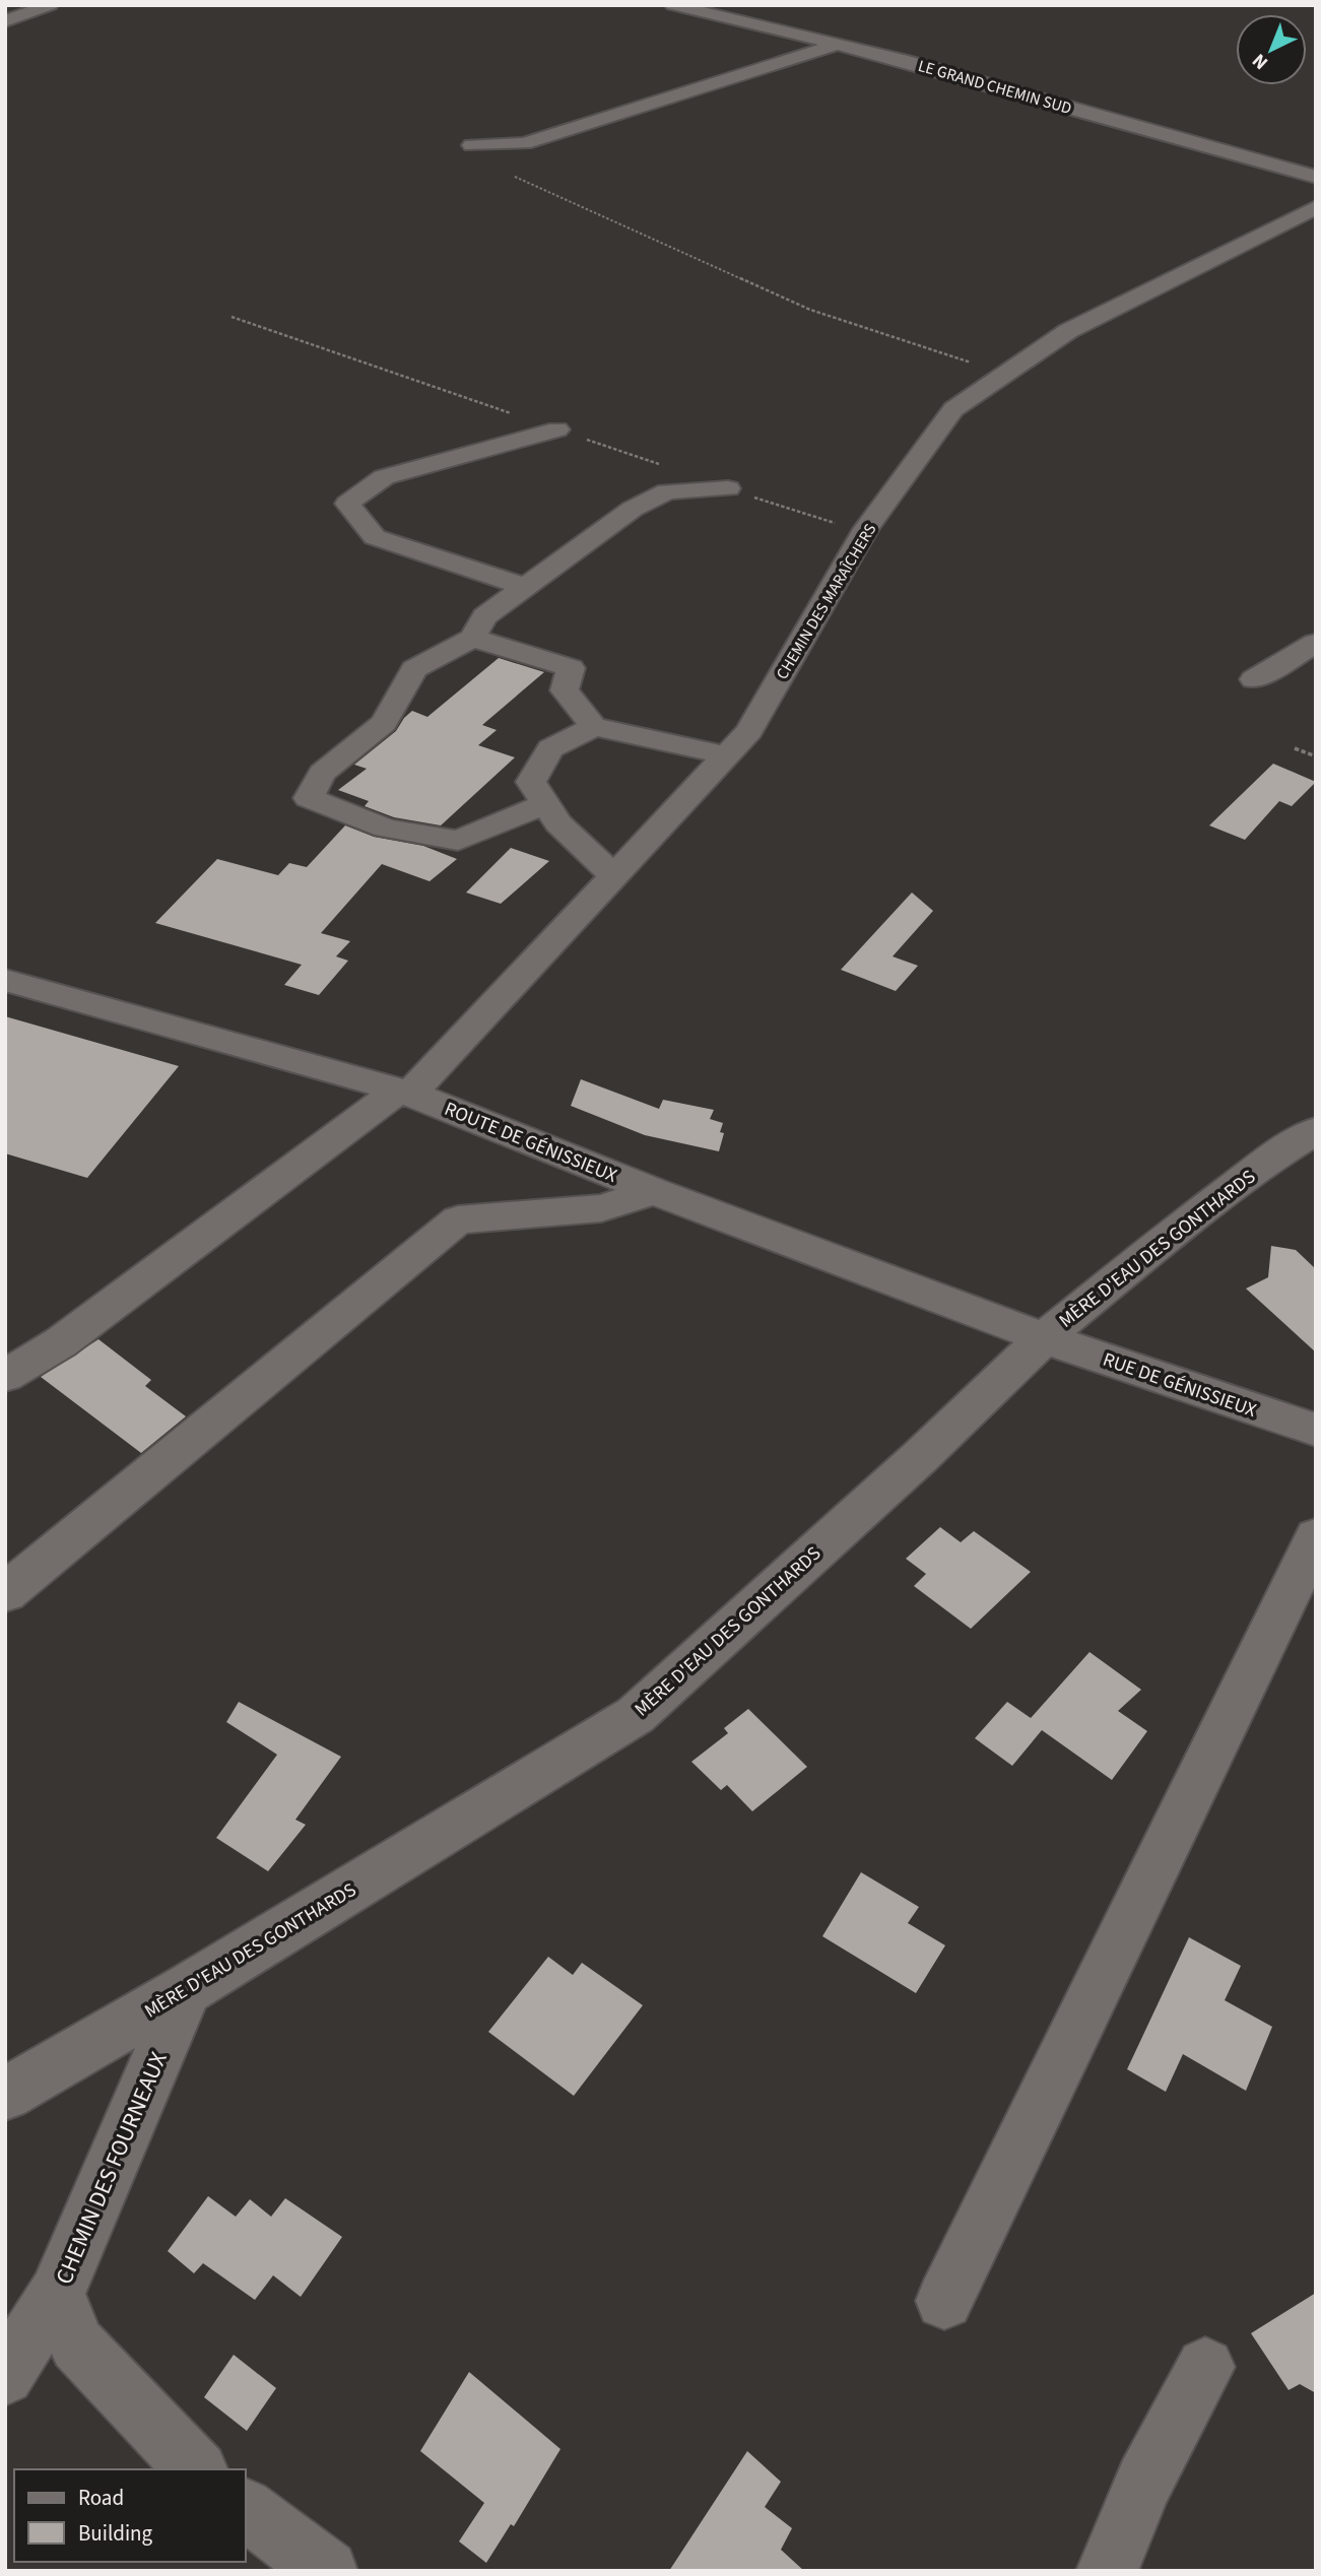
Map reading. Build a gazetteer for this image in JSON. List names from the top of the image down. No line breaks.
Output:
{"streets":{"street":["LE GRAND CHEMIN SUD","CHEMIN DES MARAÎCHERS","ROUTE DE GÉNISSIEUX","MÈRE D'EAU DES GONTHARDS","RUE DE GÉNISSIEUX","CHEMIN DES FOURNEAUX"]},"crossings":[["CHEMIN DES MARAÎCHERS","ROUTE DE GÉNISSIEUX"],["ROUTE DE GÉNISSIEUX","MÈRE D'EAU DES GONTHARDS"],["ROUTE DE GÉNISSIEUX","RUE DE GÉNISSIEUX"],["MÈRE D'EAU DES GONTHARDS","RUE DE GÉNISSIEUX"],["MÈRE D'EAU DES GONTHARDS","CHEMIN DES FOURNEAUX"]],"legend":["Road","Building"],"north":"bottom left"}
